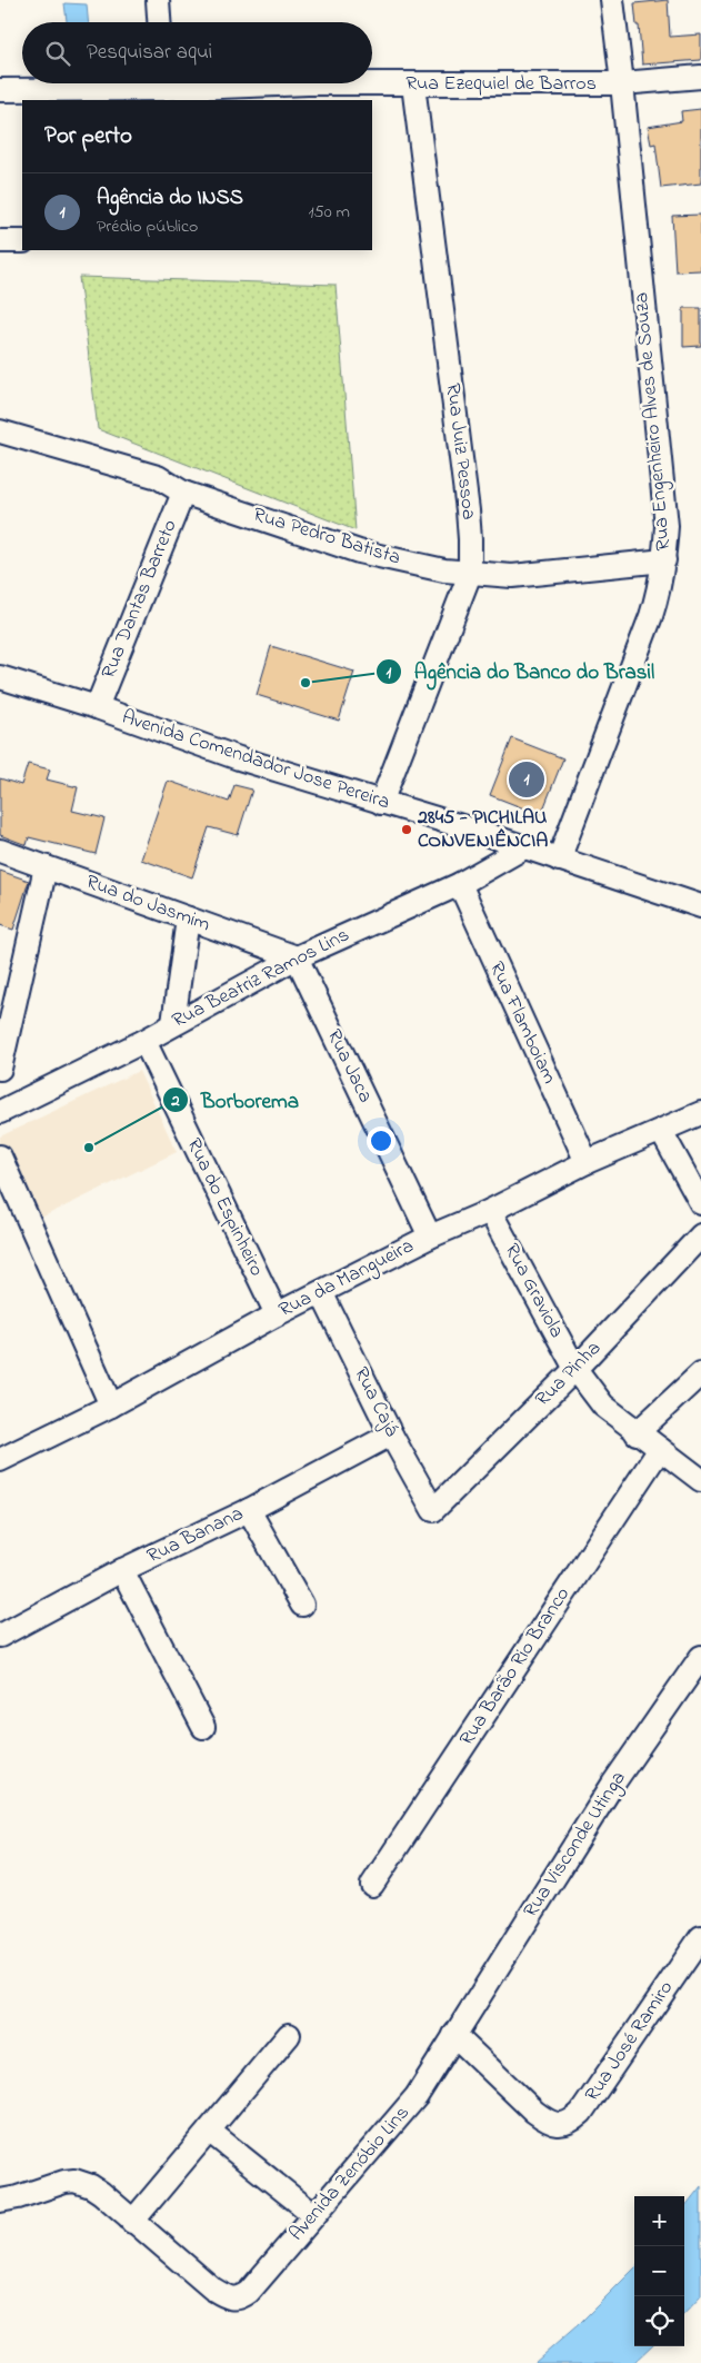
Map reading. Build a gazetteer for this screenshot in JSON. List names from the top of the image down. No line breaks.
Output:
{"streets":{"street":["Rua Ezequiel de Barros","Rua Engenheiro Alves de Souza","Rua Juiz Pessoa","Rua Pedro Batista","Rua Dantas Barreto","Avenida Comendador Jose Pereira","Rua do Jasmim","Rua Beatriz Ramos Lins","Rua Flamboiam","Rua Jaca","Rua do Espinheiro","Rua da Mangueira","Rua Graviola","Rua Pinha","Rua Cajá","Rua Banana","Rua Barão Rio Branco","Rua Visconde Utinga","Rua José Ramiro","Avenida Zenóbio Lins"]},"crossings":[["Rua Ezequiel de Barros","Rua Engenheiro Alves de Souza"],["Rua Ezequiel de Barros","Rua Juiz Pessoa"],["Rua Engenheiro Alves de Souza","Rua Pedro Batista"],["Rua Engenheiro Alves de Souza","Avenida Comendador Jose Pereira"],["Rua Juiz Pessoa","Rua Pedro Batista"],["Rua Juiz Pessoa","Avenida Comendador Jose Pereira"],["Rua Pedro Batista","Rua Dantas Barreto"],["Rua Dantas Barreto","Avenida Comendador Jose Pereira"],["Avenida Comendador Jose Pereira","Rua Beatriz Ramos Lins"],["Rua do Jasmim","Rua Beatriz Ramos Lins"],["Rua do Jasmim","Rua Jaca"],["Rua Beatriz Ramos Lins","Rua Flamboiam"],["Rua Beatriz Ramos Lins","Rua Jaca"],["Rua Beatriz Ramos Lins","Rua do Espinheiro"],["Rua Flamboiam","Rua da Mangueira"],["Rua Jaca","Rua da Mangueira"],["Rua do Espinheiro","Rua da Mangueira"],["Rua da Mangueira","Rua Graviola"],["Rua da Mangueira","Rua Cajá"],["Rua Graviola","Rua Pinha"],["Rua Graviola","Rua Barão Rio Branco"],["Rua Pinha","Rua Cajá"],["Rua Cajá","Rua Banana"],["Rua Visconde Utinga","Rua José Ramiro"],["Rua Visconde Utinga","Avenida Zenóbio Lins"],["Rua José Ramiro","Avenida Zenóbio Lins"]],"places":["Agência do Banco do Brasil","2845 - PICHILAU CONVENIÊNCIA","Borborema"],"page":{"search":"Pesquisar aqui","heading":"Por perto","list":[{"mark":"1","name":"Agência do INSS","note":"Prédio público","value":"150 m"}],"pins":"1","map_buttons":["+","−"]}}
